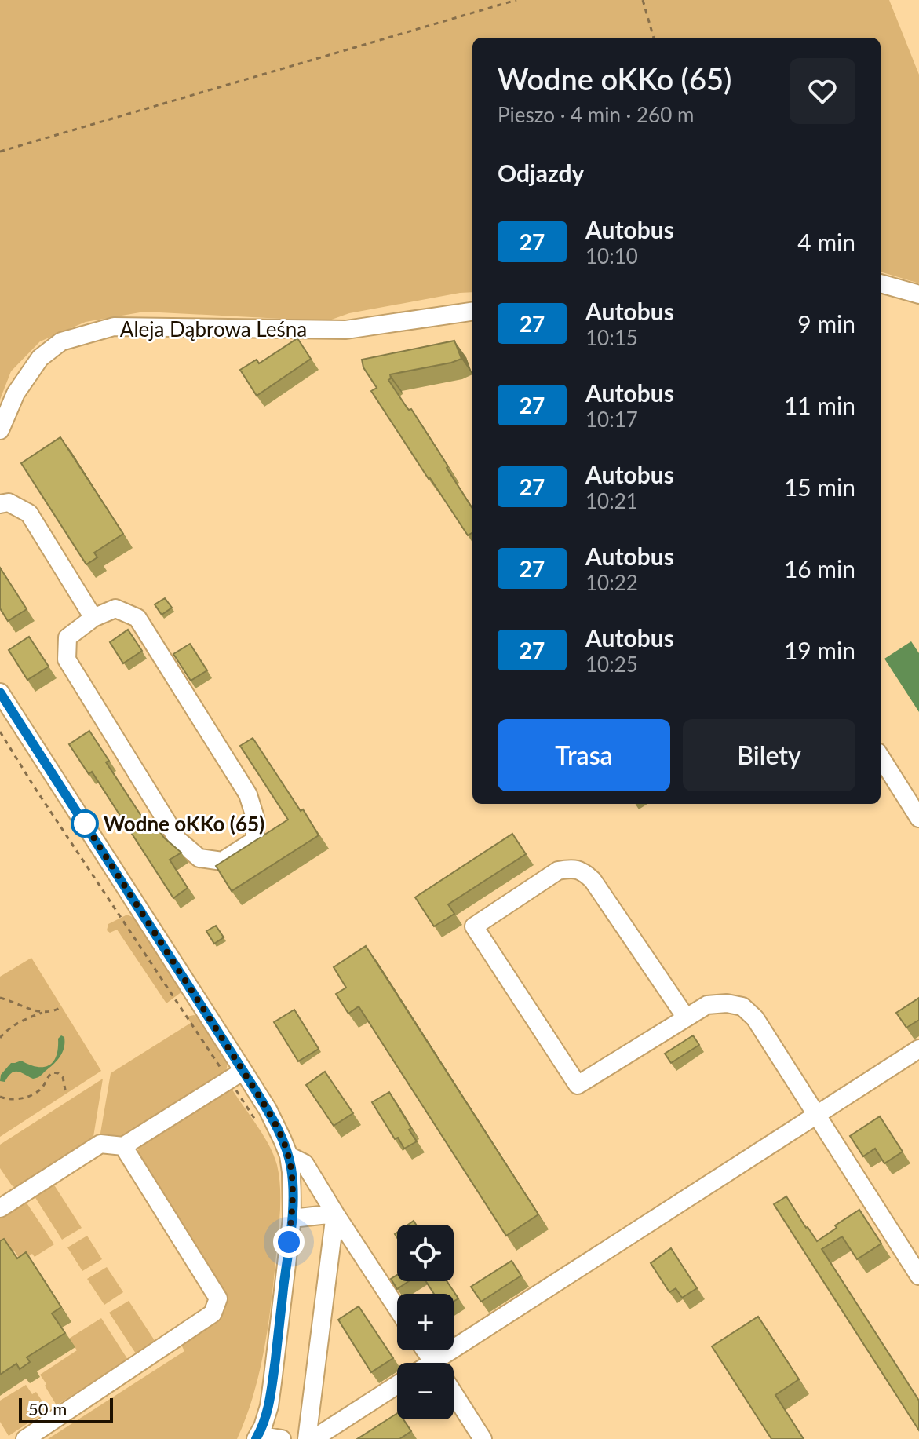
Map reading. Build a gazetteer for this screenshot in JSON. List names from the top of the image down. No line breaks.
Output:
{"streets":{"street":["Aleja Dąbrowa Leśna"]},"places":["Wodne oKKo (65)"],"lines":["bus line 27"],"scale_bar":"50 m","page":{"heading":[["Wodne oKKo (65)","Pieszo · 4 min · 260 m"],"Odjazdy"],"list":[{"mark":"27","name":"Autobus","note":"10:10","value":"4 min"},{"mark":"27","name":"Autobus","note":"10:15","value":"9 min"},{"mark":"27","name":"Autobus","note":"10:17","value":"11 min"},{"mark":"27","name":"Autobus","note":"10:21","value":"15 min"},{"mark":"27","name":"Autobus","note":"10:22","value":"16 min"},{"mark":"27","name":"Autobus","note":"10:25","value":"19 min"}],"buttons":["Trasa","Bilety"],"map_buttons":["+","−"],"scale":"50 m"}}
